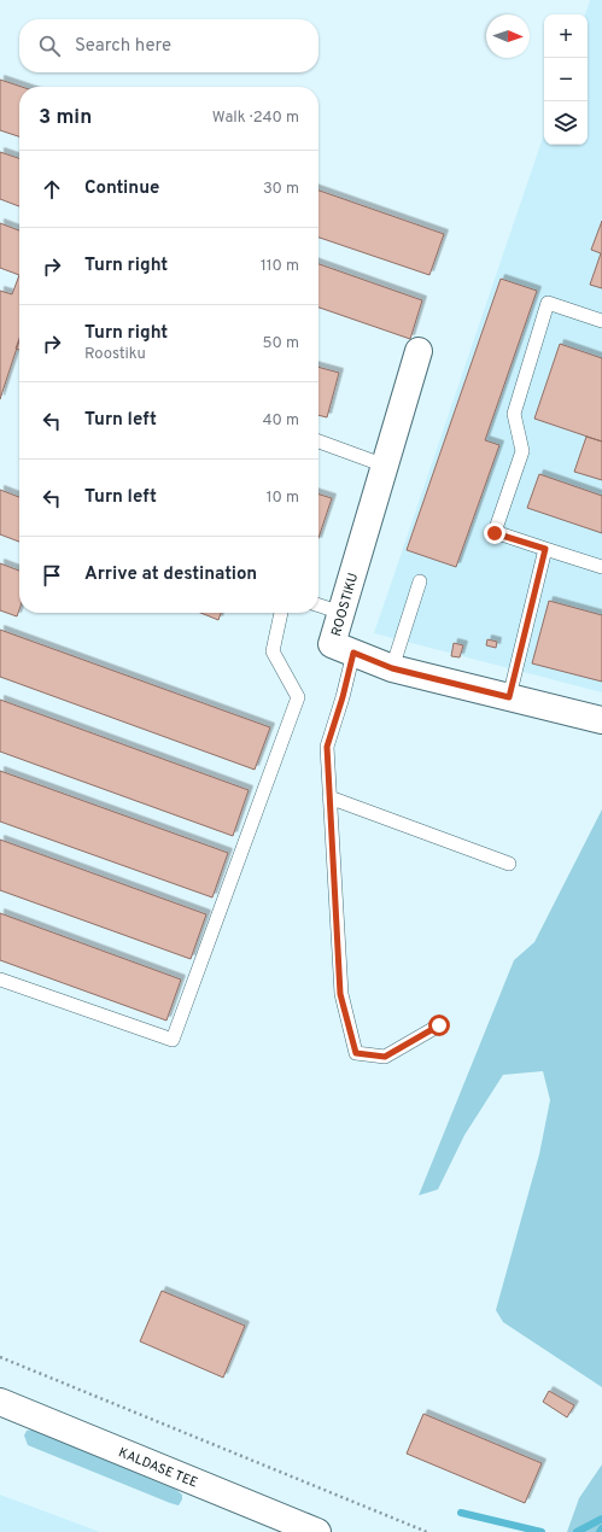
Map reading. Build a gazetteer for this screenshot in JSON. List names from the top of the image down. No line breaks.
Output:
{"streets":{"street":["ROOSTIKU","KALDASE TEE"]},"north":"right","page":{"map_buttons":["+","−"],"search":"Search here","heading":["3 min","Walk · 240 m"],"list":[["Continue","30 m"],["Turn right","110 m"],["Turn right","Roostiku","50 m"],["Turn left","40 m"],["Turn left","10 m"],"Arrive at destination"]}}
